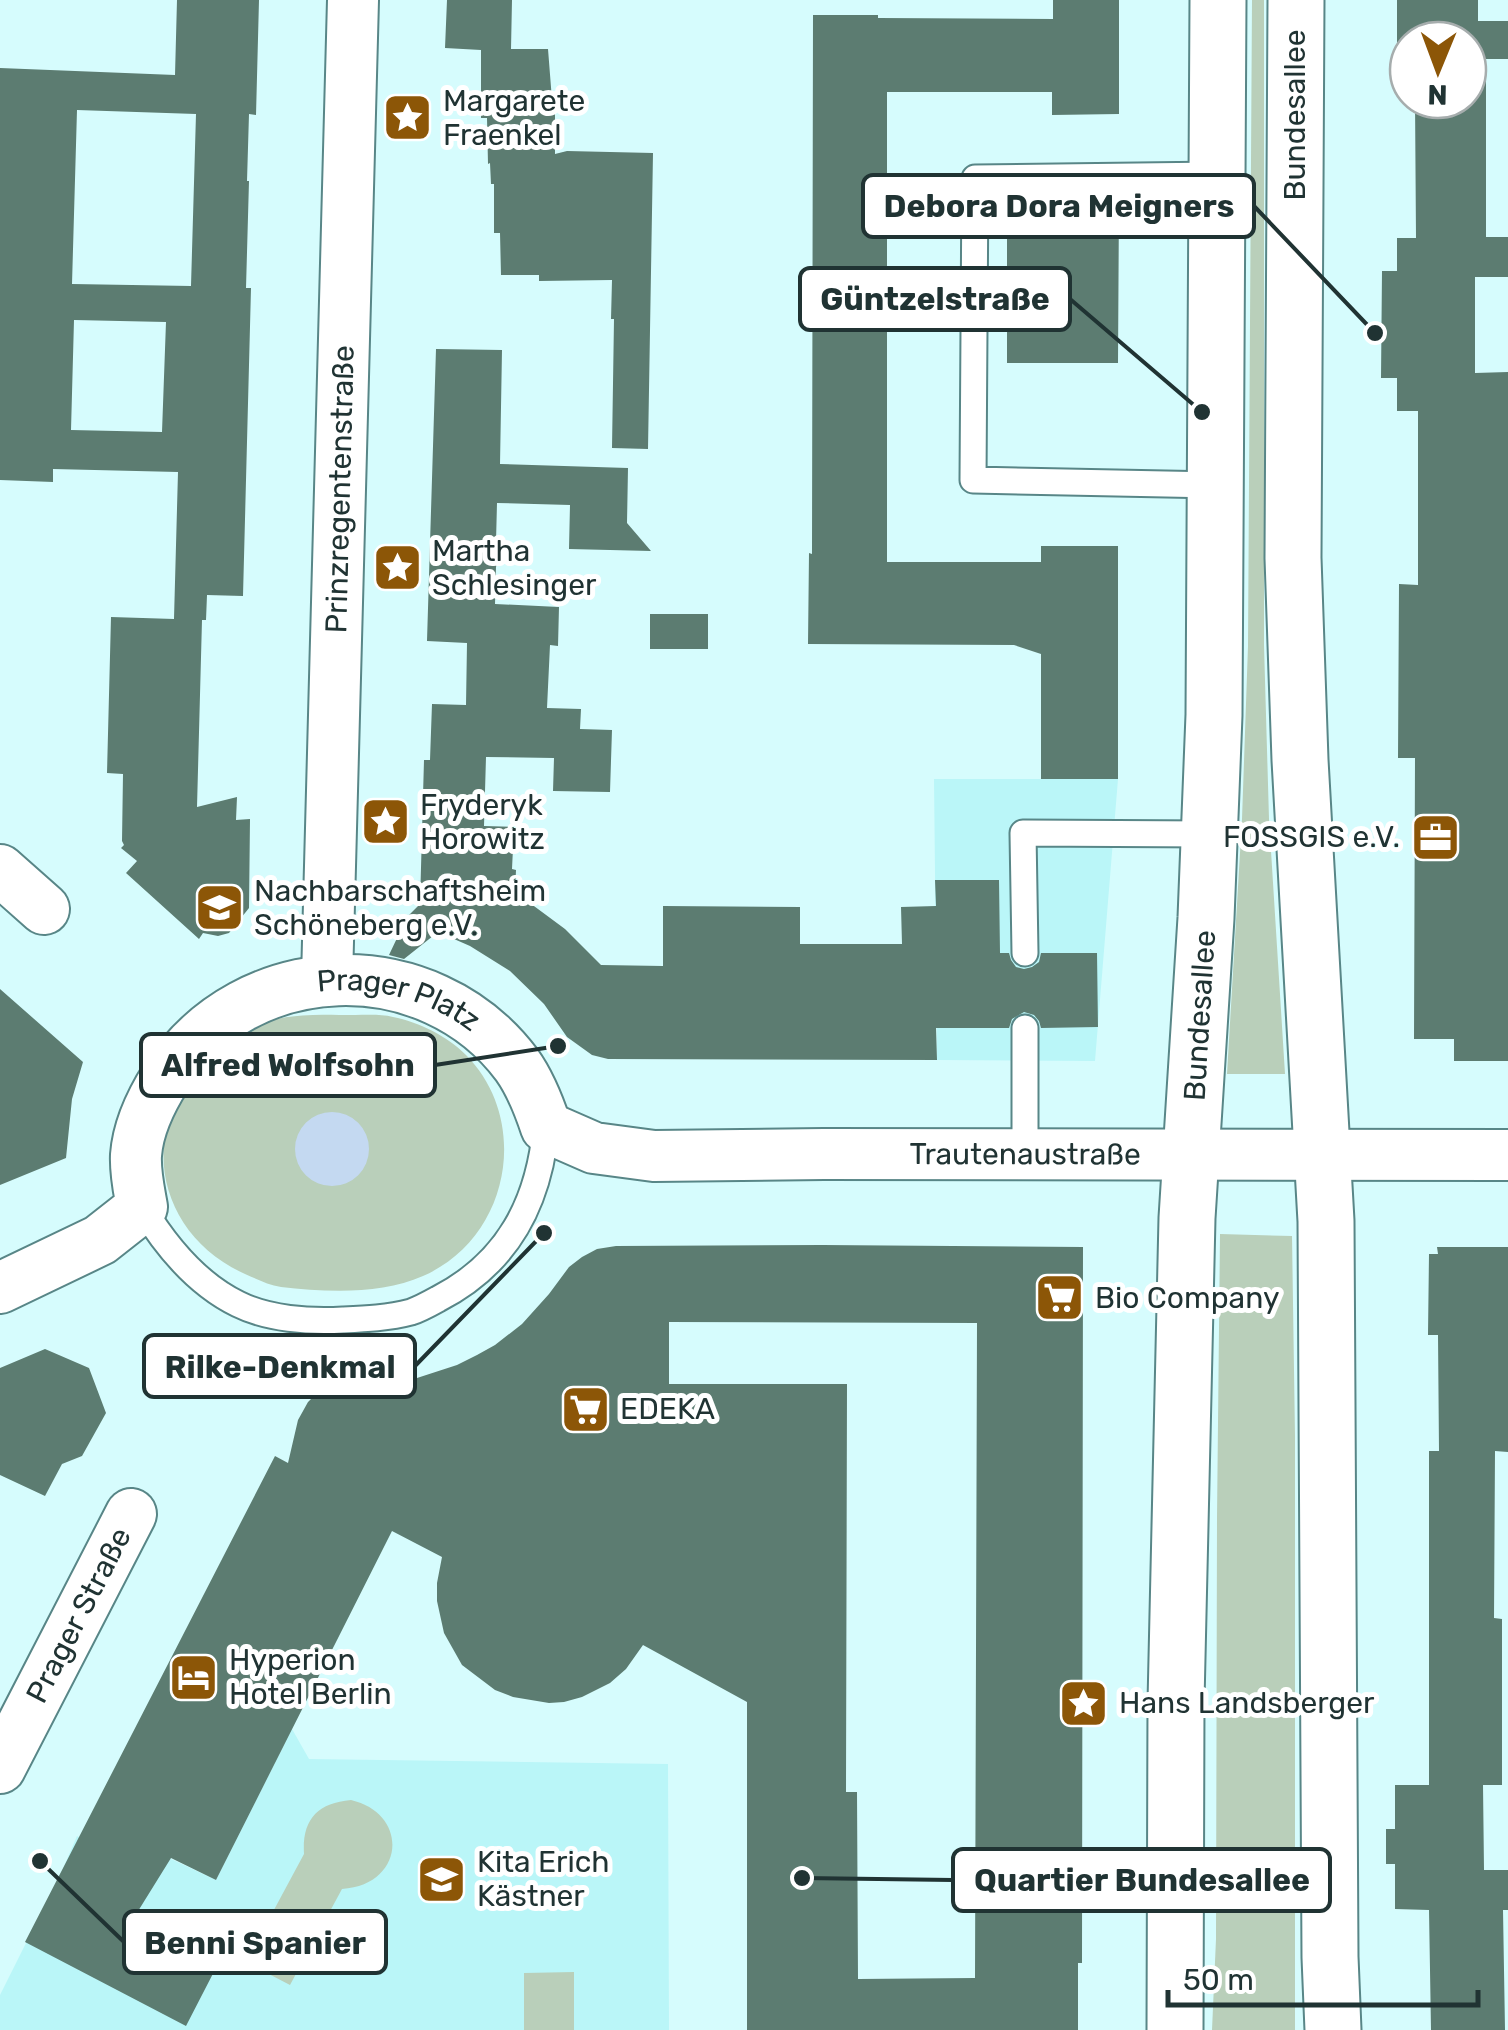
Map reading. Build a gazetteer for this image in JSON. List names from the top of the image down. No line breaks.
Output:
{"streets":{"main road":["Bundesallee"],"street":["Prinzregentenstraße","Prager Platz","Trautenaustraße","Prager Straße"]},"crossings":[["Bundesallee","Trautenaustraße"],["Prinzregentenstraße","Prager Platz"],["Prager Platz","Trautenaustraße"]],"places":{"place":["Margarete Fraenkel","Martha Schlesinger","Fryderyk Horowitz","Hans Landsberger"],"other":["Debora Dora Meigners","Güntzelstraße","Alfred Wolfsohn","Rilke-Denkmal","Benni Spanier","Quartier Bundesallee"],"office":["FOSSGIS e.V."],"school or university":["Nachbarschaftsheim Schöneberg e.V.","Kita Erich Kästner"],"supermarket":["Bio Company","EDEKA"],"hotel":["Hyperion Hotel Berlin"]},"scale_bar":"50 m","north":"bottom"}
